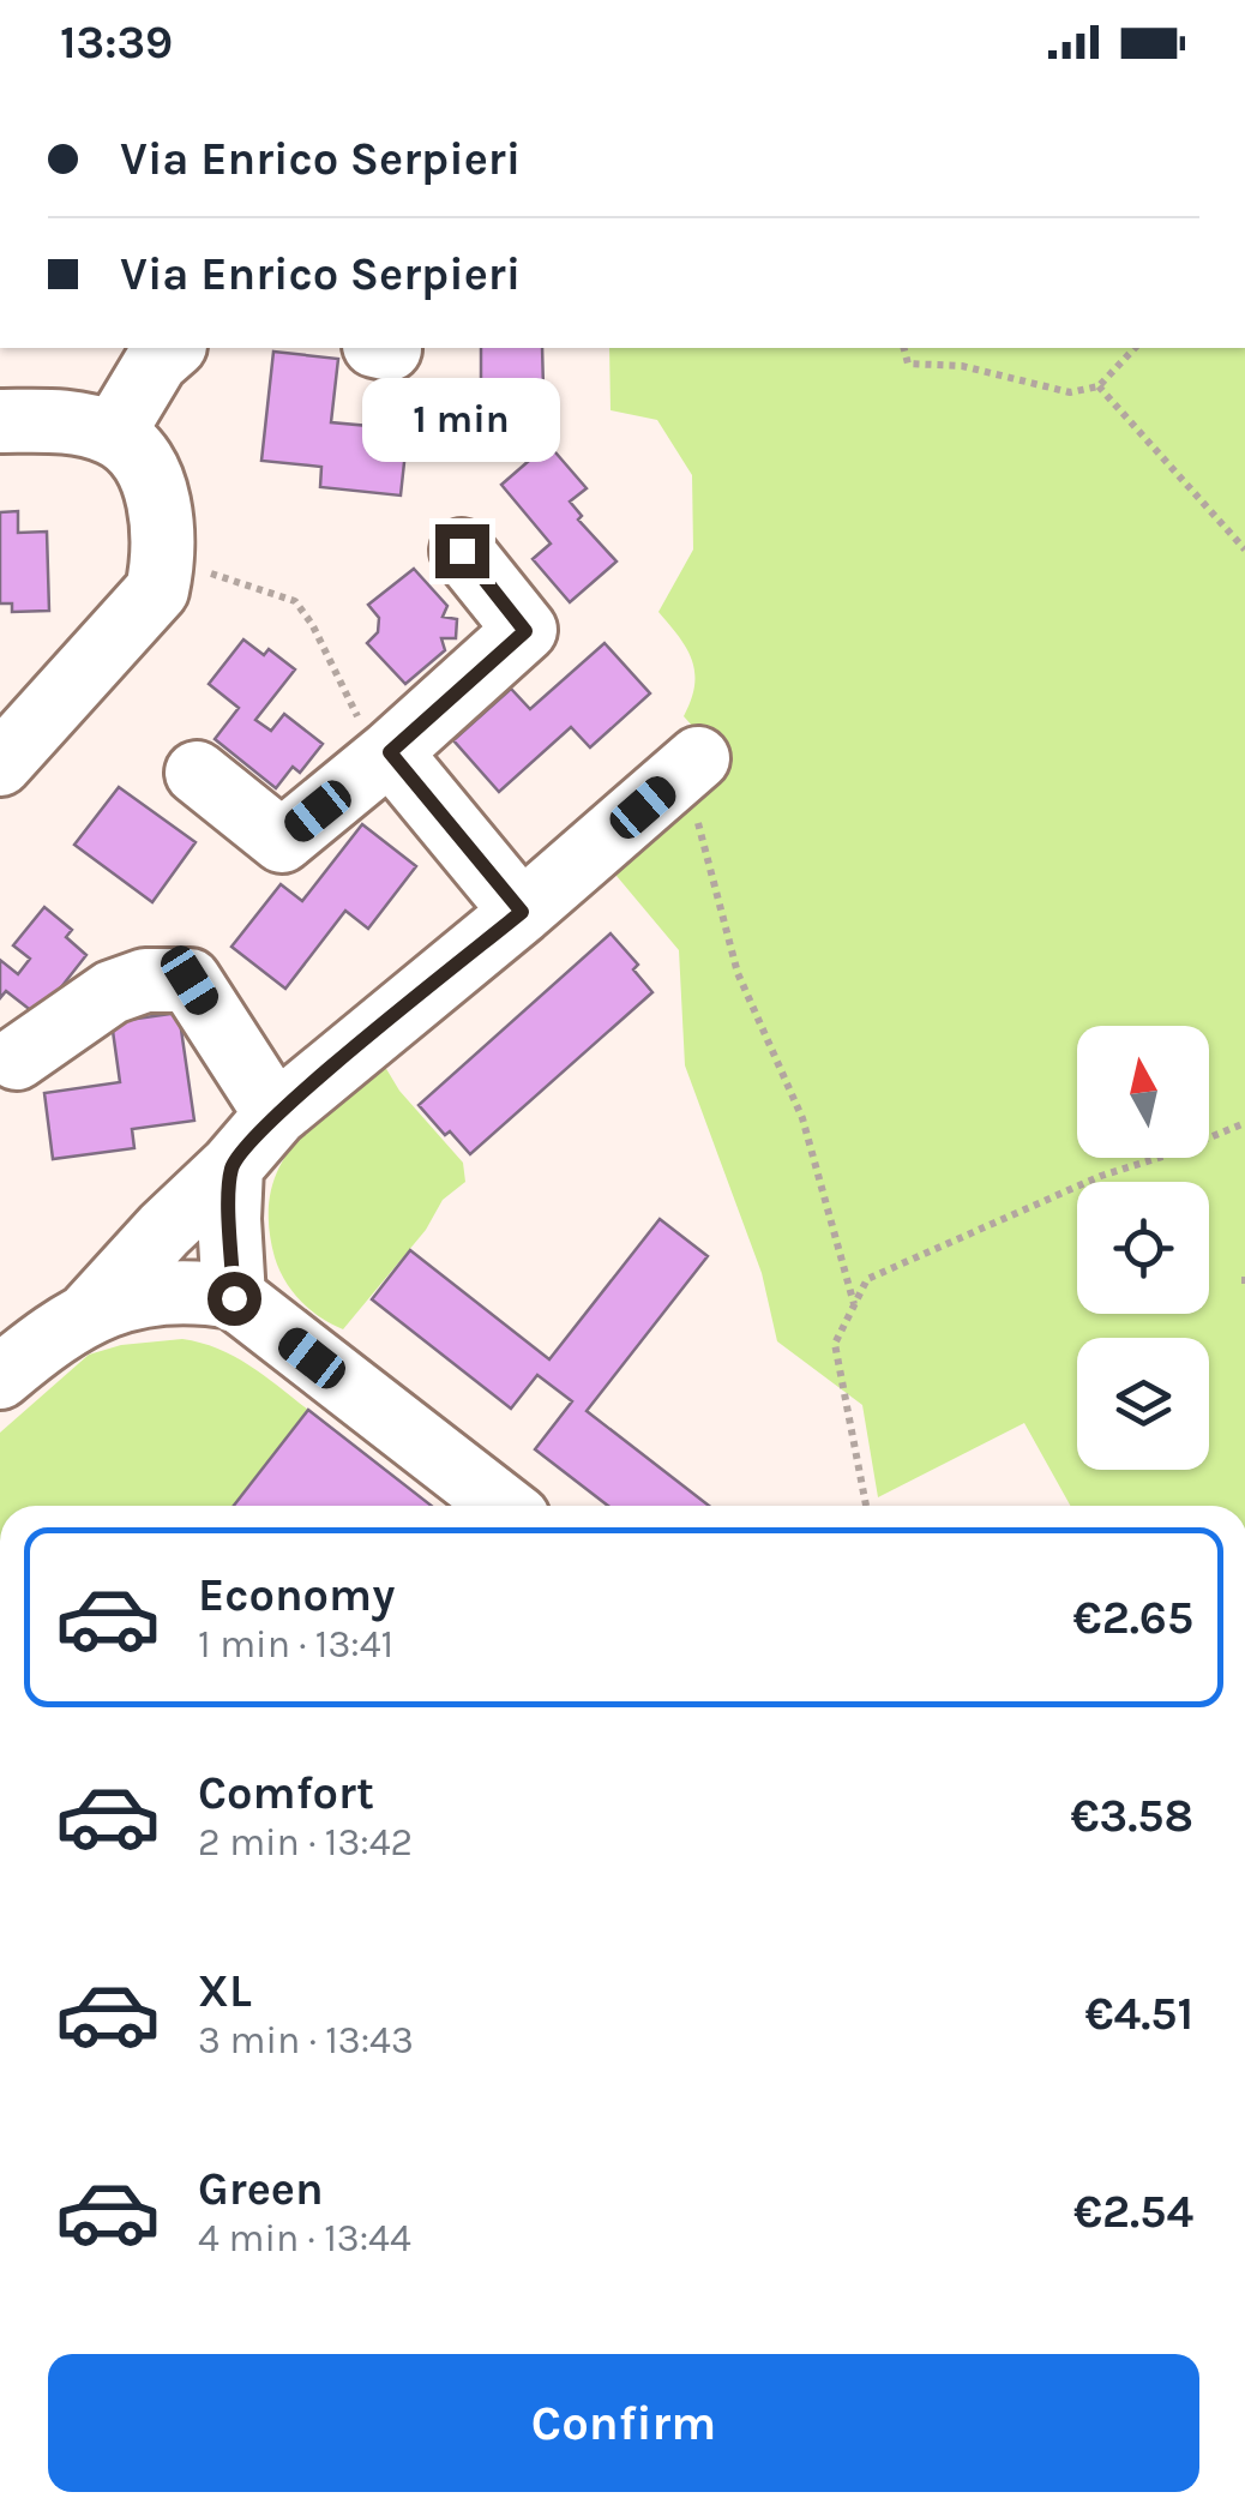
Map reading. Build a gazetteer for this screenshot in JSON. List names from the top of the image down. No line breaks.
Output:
{"north":"top","page":{"status":"13:39","banner":["Via Enrico Serpieri","Via Enrico Serpieri"],"bubble":"1 min","list":[{"name":"Economy","note":"1 min · 13:41","value":"€2.65"},{"name":"Comfort","note":"2 min · 13:42","value":"€3.58"},{"name":"XL","note":"3 min · 13:43","value":"€4.51"},{"name":"Green","note":"4 min · 13:44","value":"€2.54"}],"buttons":"Confirm"}}
